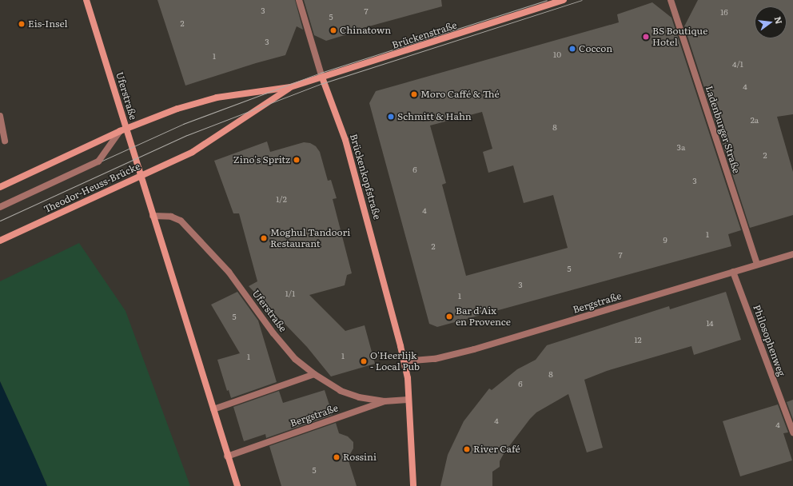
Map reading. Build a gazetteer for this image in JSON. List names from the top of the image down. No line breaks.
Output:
{"streets":{"main road":["Brückenstraße","Uferstraße","Brückenkopfstraße","Theodor-Heuss-Brücke"],"street":["Ladenburger Straße","Bergstraße","Philosophenweg"]},"crossings":[["Brückenstraße","Brückenkopfstraße"],["Brückenstraße","Theodor-Heuss-Brücke"],["Uferstraße","Bergstraße"],["Ladenburger Straße","Bergstraße"],["Brückenkopfstraße","Bergstraße"],["Bergstraße","Philosophenweg"]],"places":["Eis-Insel","Chinatown","BS Boutique Hotel","Coccon","Moro Caffé & Thé","Schmitt & Hahn","Zino's Spritz","Moghul Tandoori Restaurant","Bar d'Aix en Provence","O'Heerlijk - Local Pub","River Café","Rossini"],"house_numbers":["3","7","16","5","2","3","10","1","4/1","4","2a","8","3a","2","6","3","1/2","4","1","9","2","7","5","3","1/1","1","5","14","12","1","1","8","6","4","4","5"],"north":"right"}
